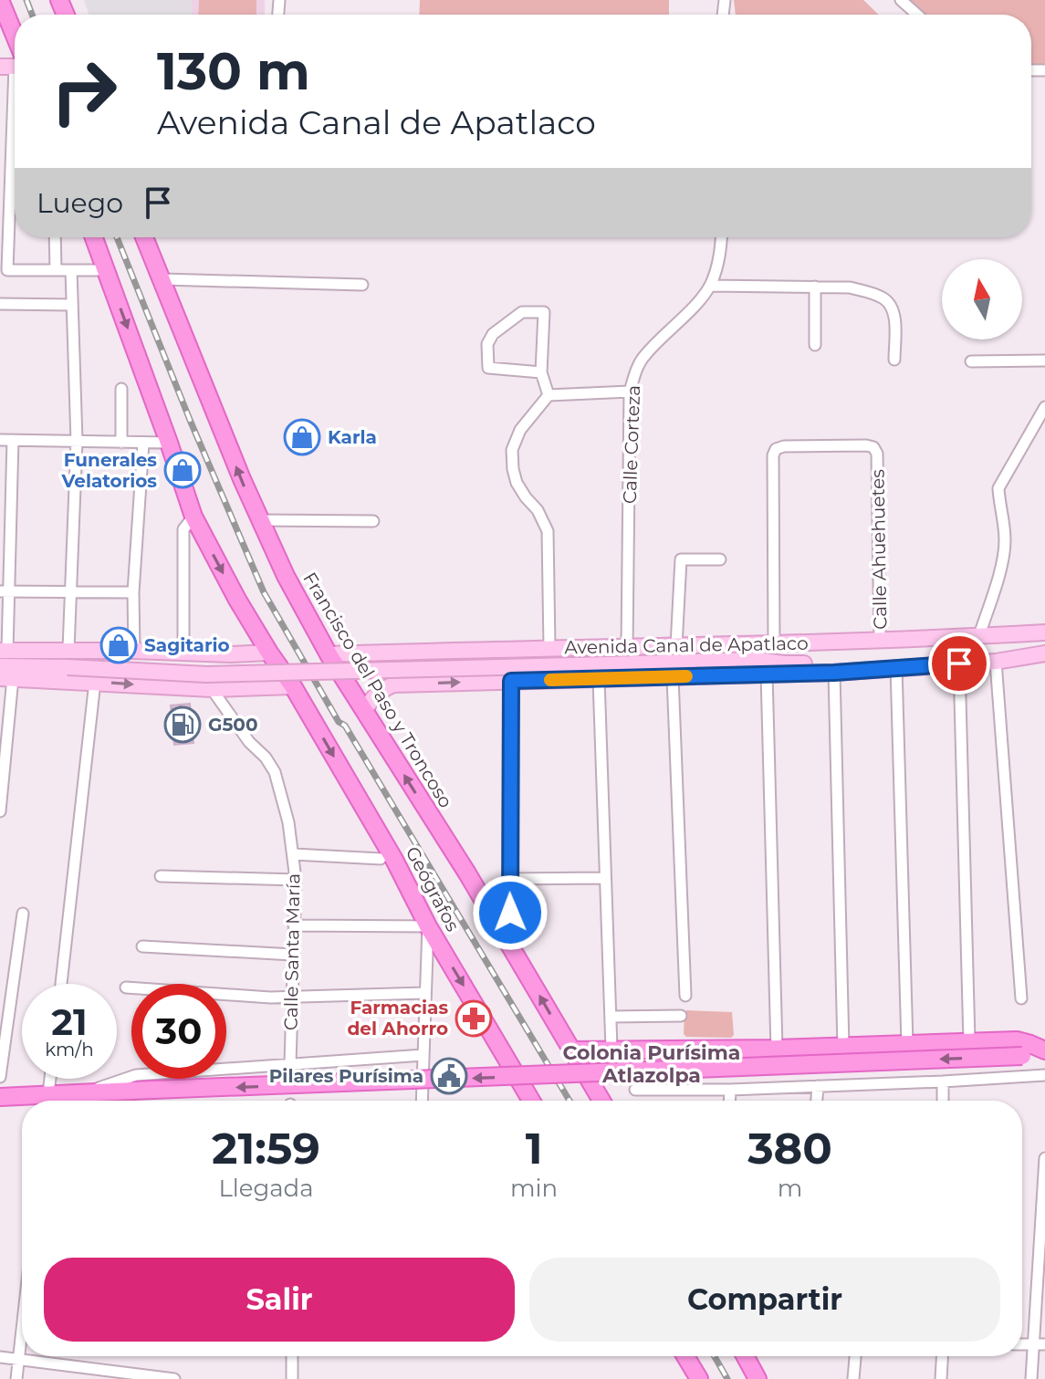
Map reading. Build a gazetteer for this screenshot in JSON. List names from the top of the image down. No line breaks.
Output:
{"streets":{"main road":["Francisco del Paso y Troncoso","Geógrafos"],"street":["Calle Corteza","Calle Ahuehuetes","Avenida Canal de Apatlaco","Calle Santa María"]},"crossings":[["Calle Corteza","Avenida Canal de Apatlaco"],["Calle Ahuehuetes","Avenida Canal de Apatlaco"],["Avenida Canal de Apatlaco","Francisco del Paso y Troncoso"]],"one_way":["Geógrafos"],"districts":["Colonia Purísima Atlazolpa"],"places":{"shop":["Karla","Funerales Velatorios","Sagitario"],"fuel station":["G500"],"pharmacy":["Farmacias del Ahorro"],"public building":["Pilares Purísima"]},"north":"top","page":{"turn":["130 m","Avenida Canal de Apatlaco"],"then":"Luego","speed":"21 km/h","limit":"30","eta":["21:59","Llegada","1","min","380","m"],"buttons":["Salir","Compartir"]}}
